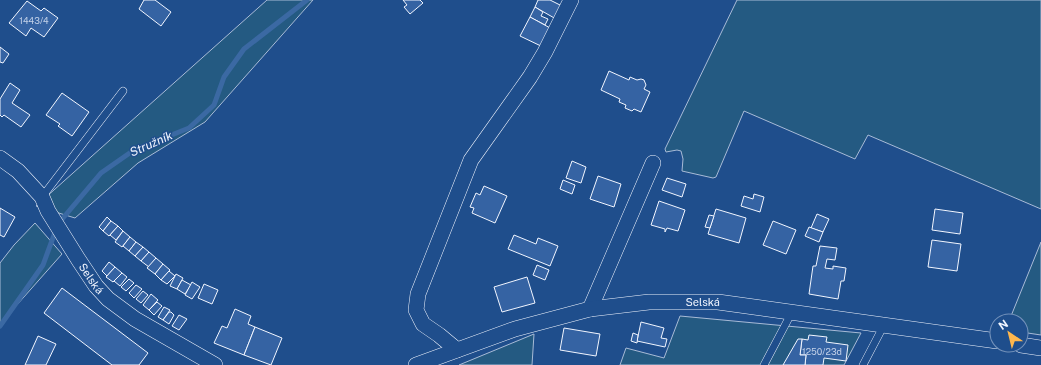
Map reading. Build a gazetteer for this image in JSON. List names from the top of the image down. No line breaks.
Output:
{"streets":{"street":["Selská"]},"water":["Stružník"],"house_numbers":["1443/4","1250/23d"],"north":"top left"}
